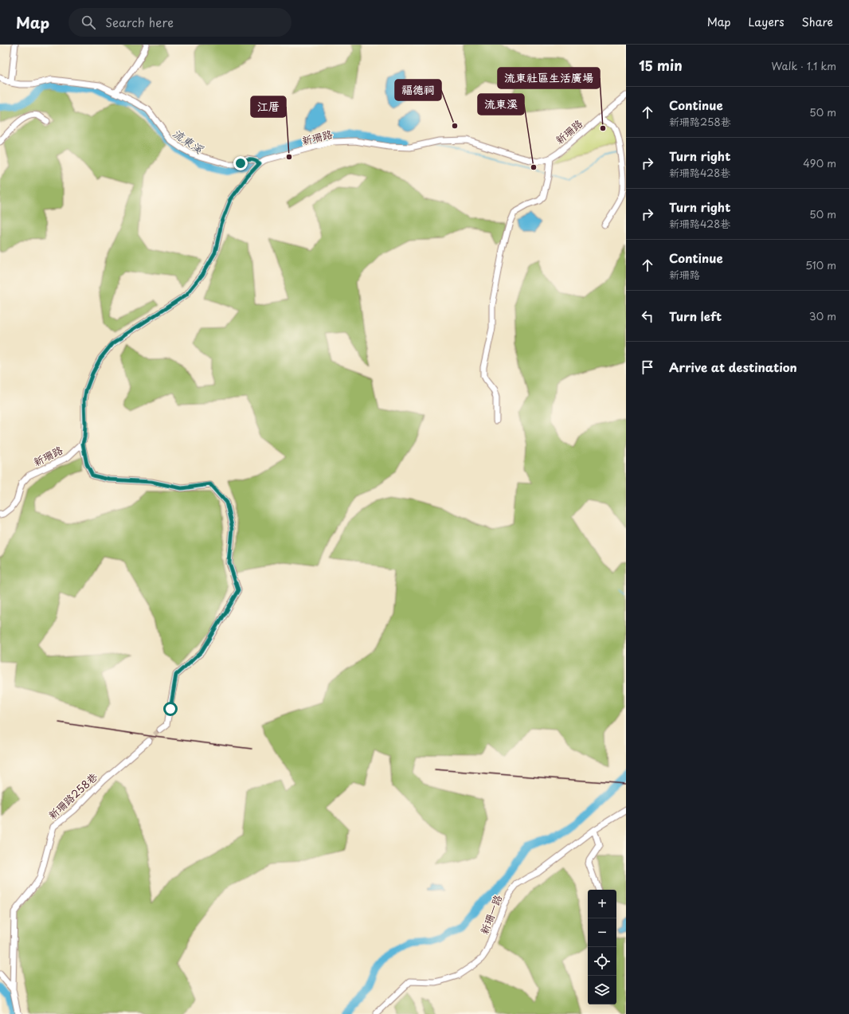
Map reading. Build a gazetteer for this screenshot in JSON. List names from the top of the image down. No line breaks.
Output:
{"streets":{"street":["新珊路","新珊路258巷","新珊一路"]},"water":["流東溪"],"places":["福德祠","流東社區生活廣場","江厝","流東溪"],"page":{"header":"Map","search":"Search here","nav":["Map","Layers","Share"],"heading":["15 min","Walk · 1.1 km"],"list":[["Continue","新珊路258巷","50 m"],["Turn right","新珊路428巷","490 m"],["Turn right","新珊路428巷","50 m"],["Continue","新珊路","510 m"],["Turn left","30 m"],"Arrive at destination"],"map_buttons":["+","−"]}}
